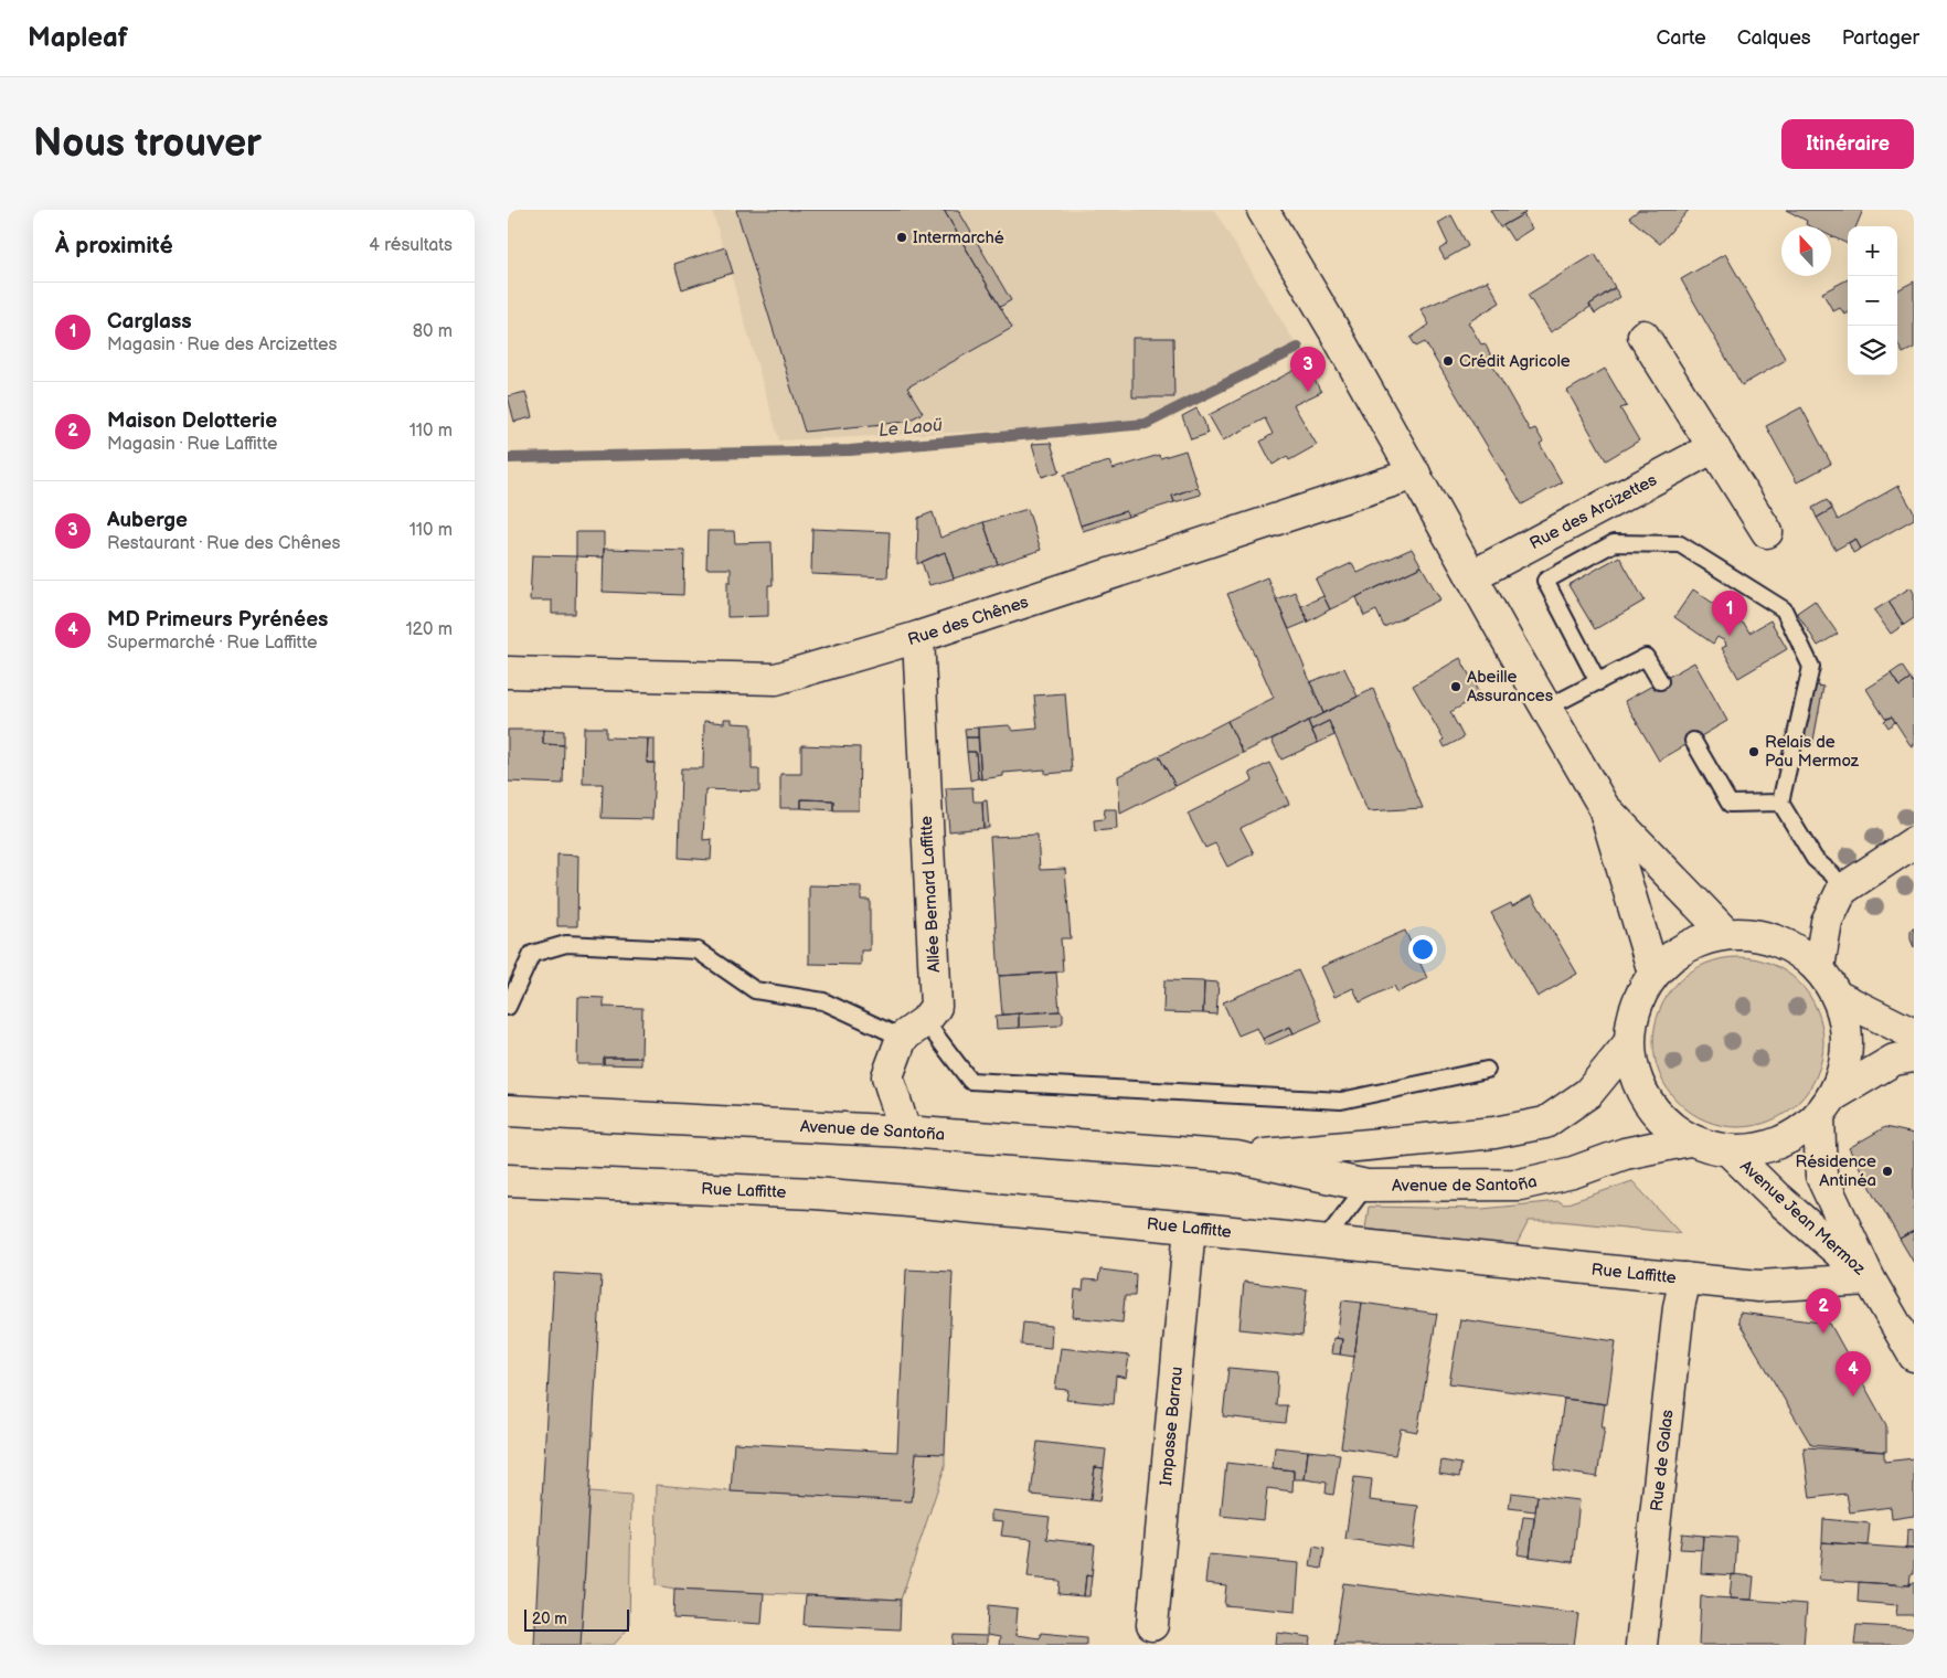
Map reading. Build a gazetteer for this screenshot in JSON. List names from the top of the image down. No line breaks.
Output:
{"streets":{"street":["Rue des Arcizettes","Rue des Chênes","Allée Bernard Laffitte","Avenue de Santoña","Rue Laffitte","Avenue Jean Mermoz","Impasse Barrau","Rue de Galas"]},"crossings":[["Rue des Chênes","Allée Bernard Laffitte"],["Allée Bernard Laffitte","Avenue de Santoña"],["Rue Laffitte","Avenue Jean Mermoz"],["Rue Laffitte","Impasse Barrau"],["Rue Laffitte","Rue de Galas"]],"water":["Le Laoü"],"places":["Intermarché","Crédit Agricole","Abeille Assurances","Relais de Pau Mermoz","Résidence Antinéa"],"scale_bar":"20 m","north":"top","page":{"header":"Mapleaf","nav":["Carte","Calques","Partager"],"buttons":"Itinéraire","title":"Nous trouver","heading":["À proximité","4 résultats"],"map_buttons":["+","−"],"list":[{"mark":"1","name":"Carglass","note":"Magasin · Rue des Arcizettes","value":"80 m"},{"mark":"2","name":"Maison Delotterie","note":"Magasin · Rue Laffitte","value":"110 m"},{"mark":"3","name":"Auberge","note":"Restaurant · Rue des Chênes","value":"110 m"},{"mark":"4","name":"MD Primeurs Pyrénées","note":"Supermarché · Rue Laffitte","value":"120 m"}],"pins":["3","1","2","4"],"scale":"20 m"}}
